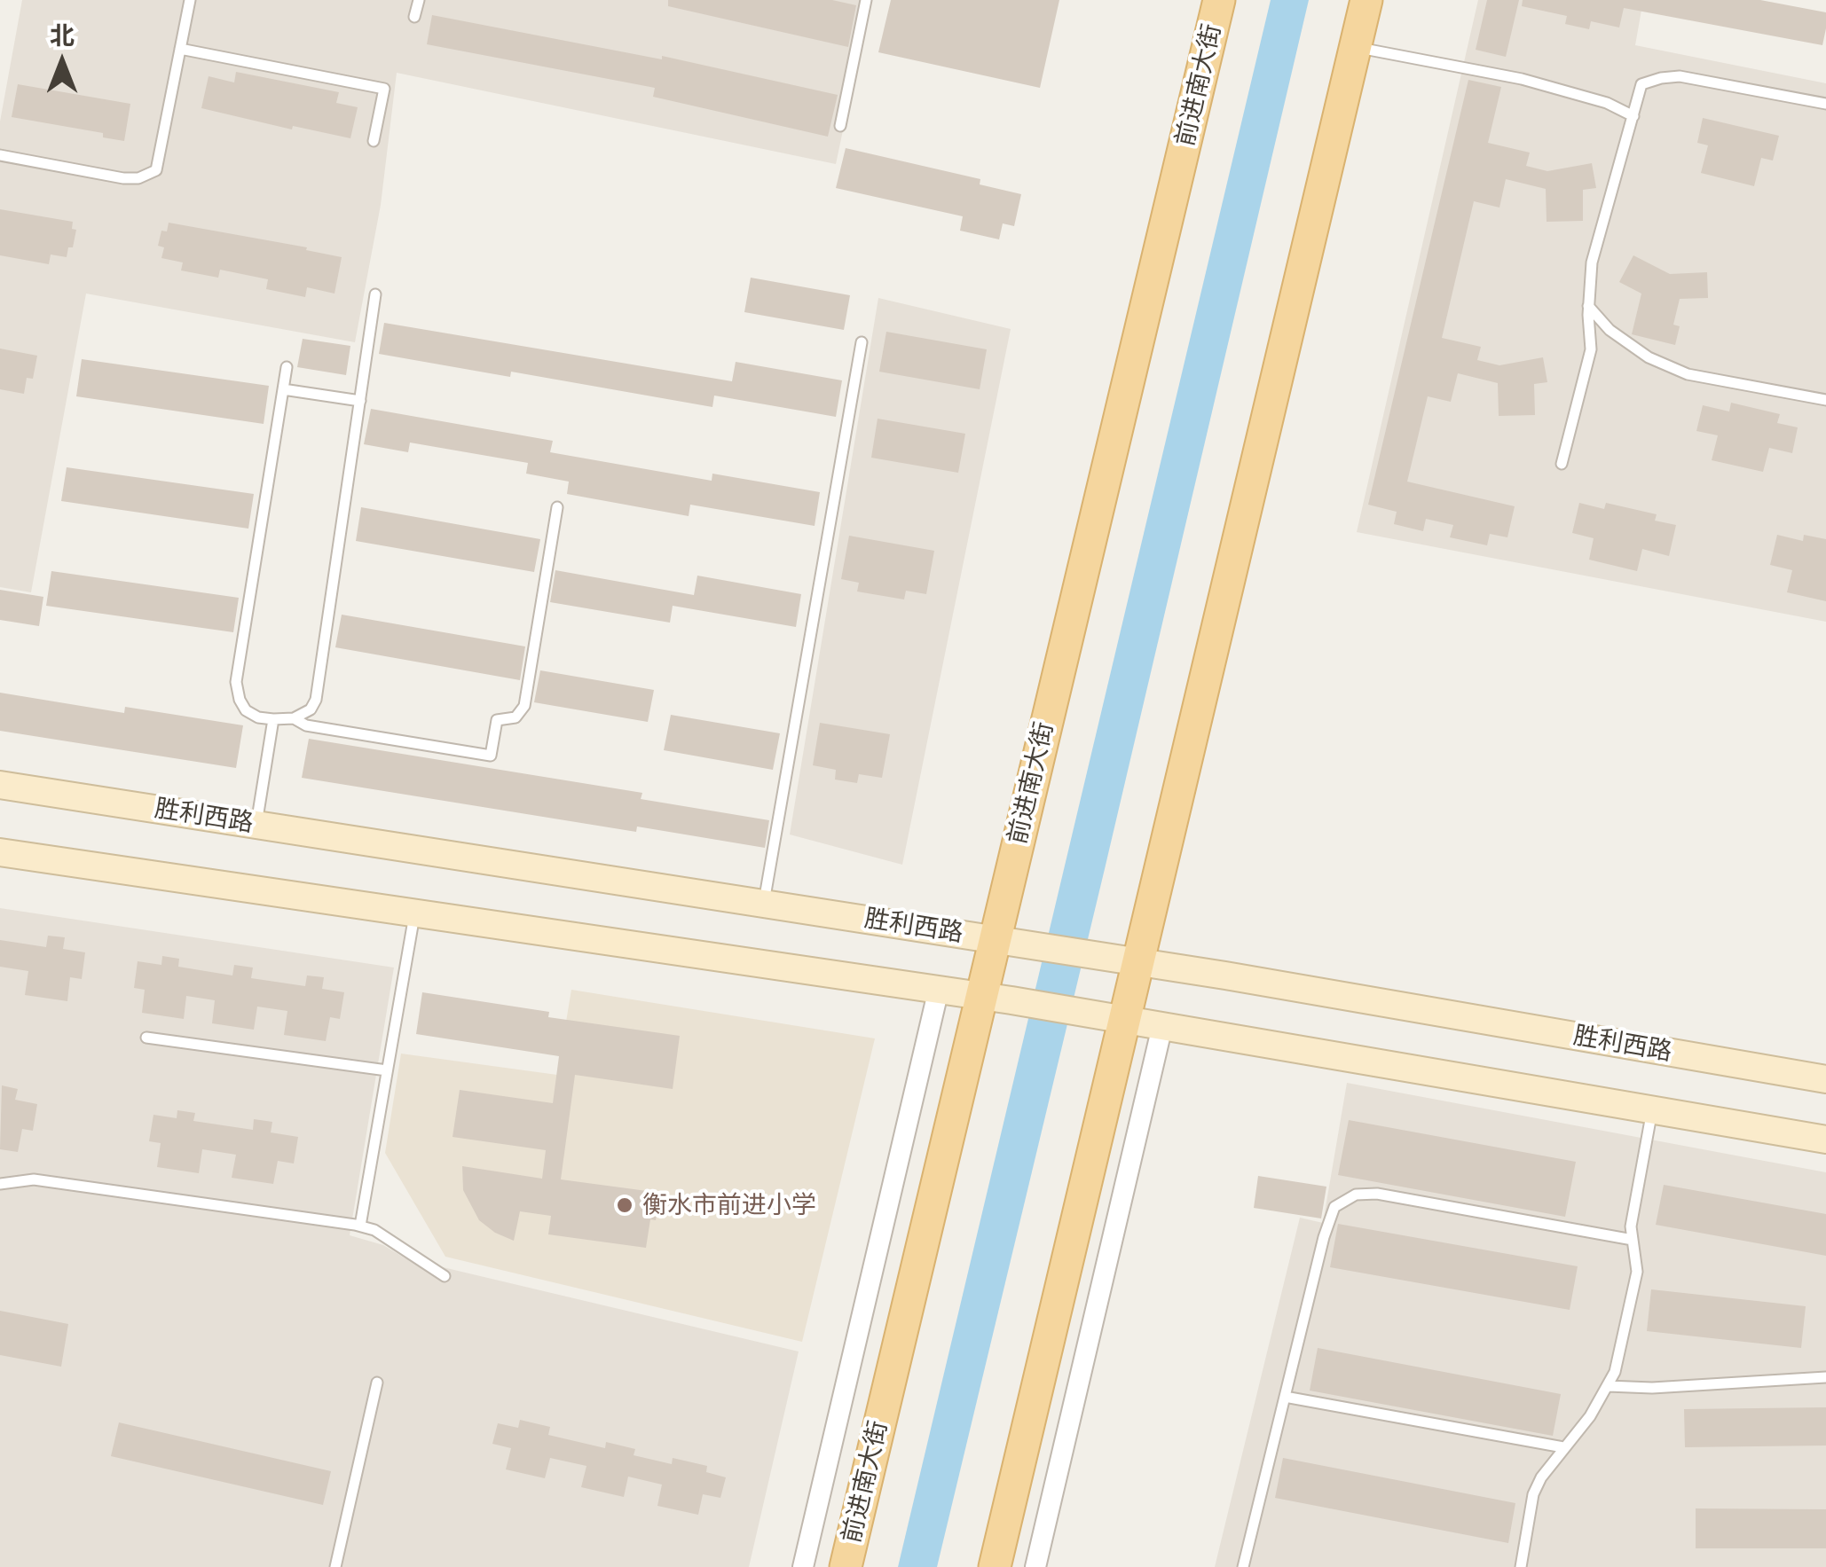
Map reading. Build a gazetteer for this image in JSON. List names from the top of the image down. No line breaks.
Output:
{"streets":{"main road":["前进南大街","胜利西路"]},"crossings":[["前进南大街","胜利西路"]],"places":["衡水市前进小学"],"north":"top"}
